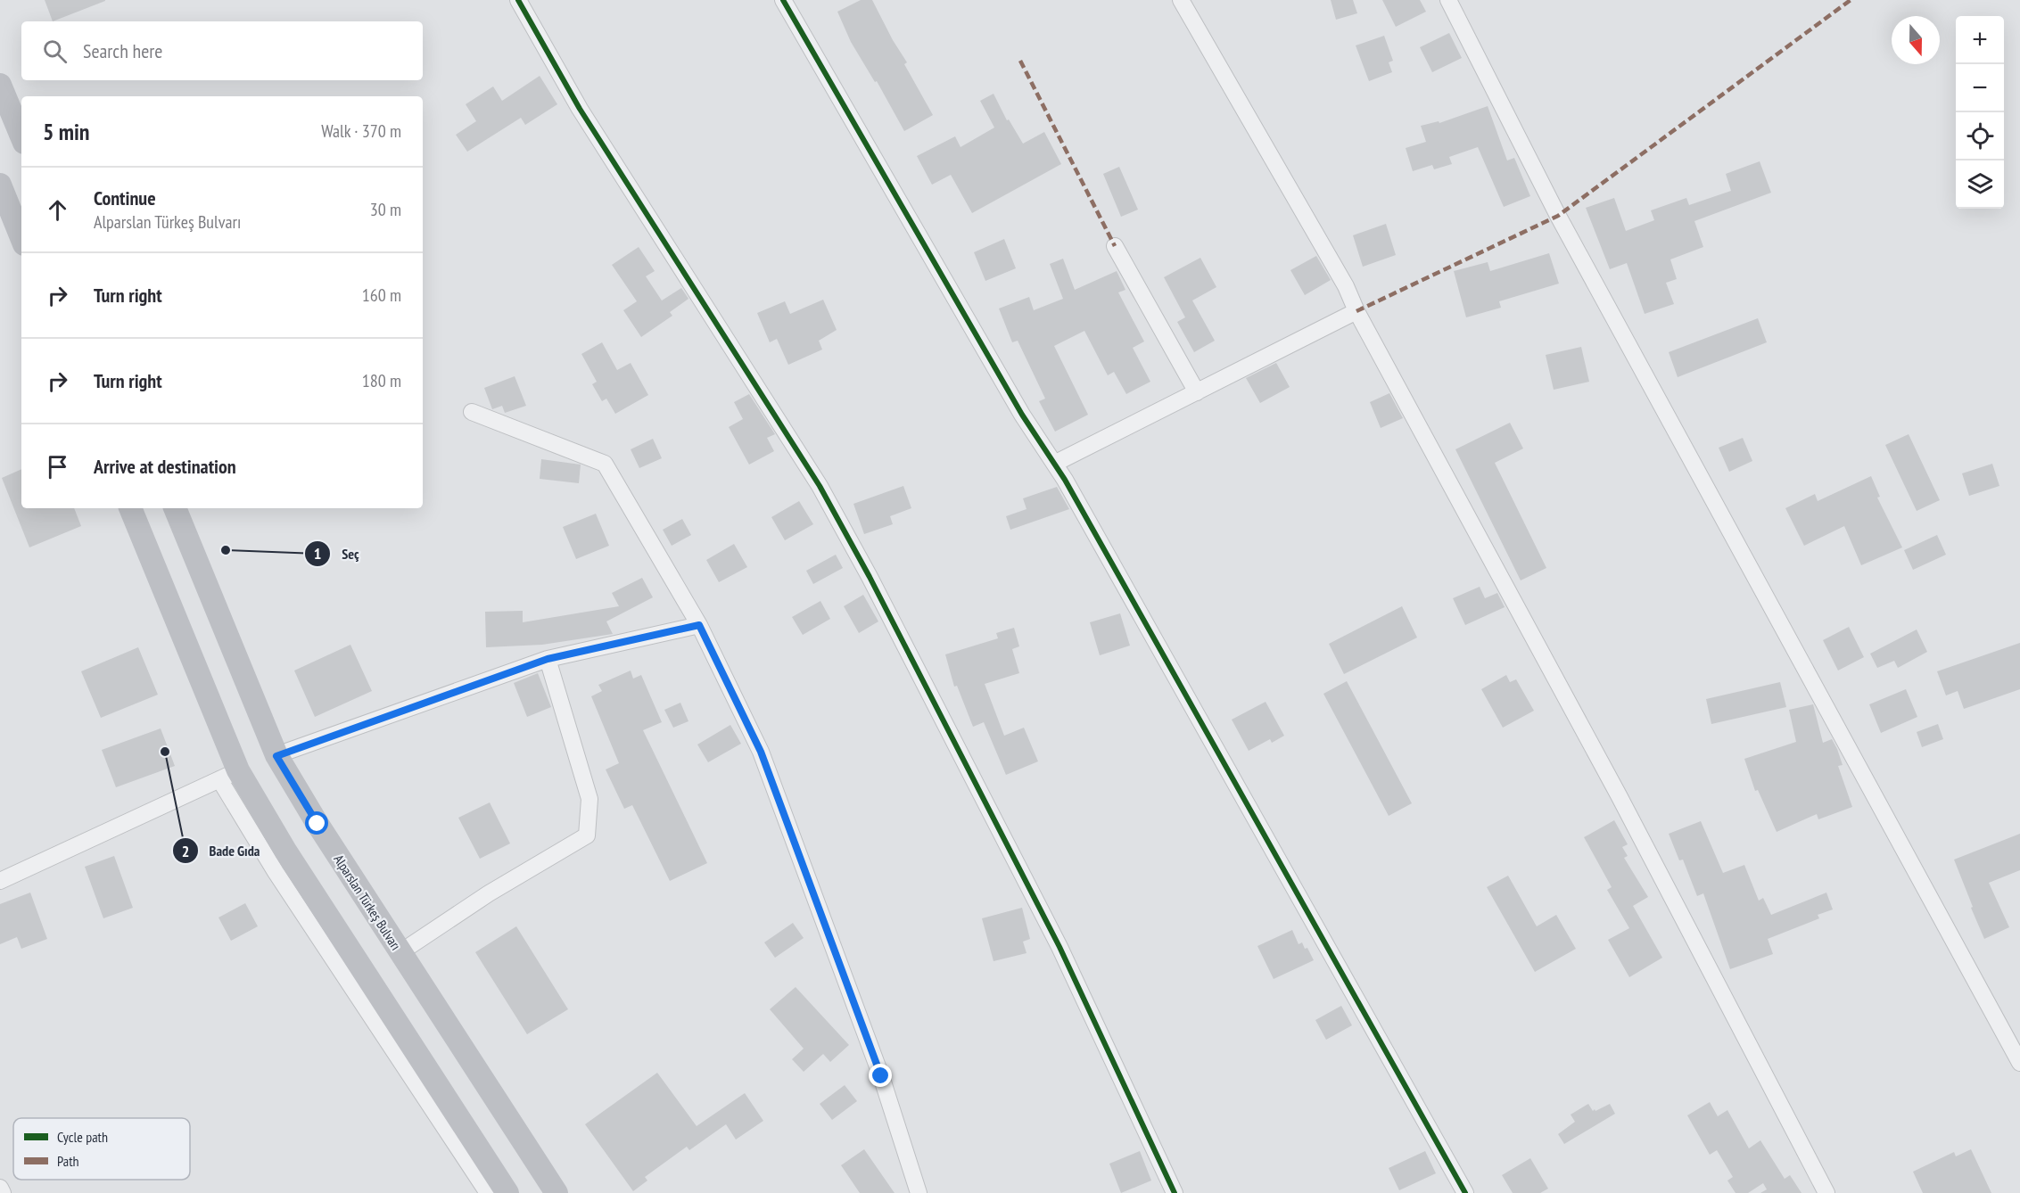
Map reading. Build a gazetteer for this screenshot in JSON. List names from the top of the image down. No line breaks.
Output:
{"streets":{"main road":["Alparslan Türkeş Bulvarı"]},"places":["Seç","Bade Gıda"],"legend":["Cycle path","Path"],"north":"bottom","page":{"map_buttons":["+","−"],"search":"Search here","heading":["5 min","Walk · 370 m"],"list":[["Continue","Alparslan Türkeş Bulvarı","30 m"],["Turn right","160 m"],["Turn right","180 m"],"Arrive at destination"]}}
